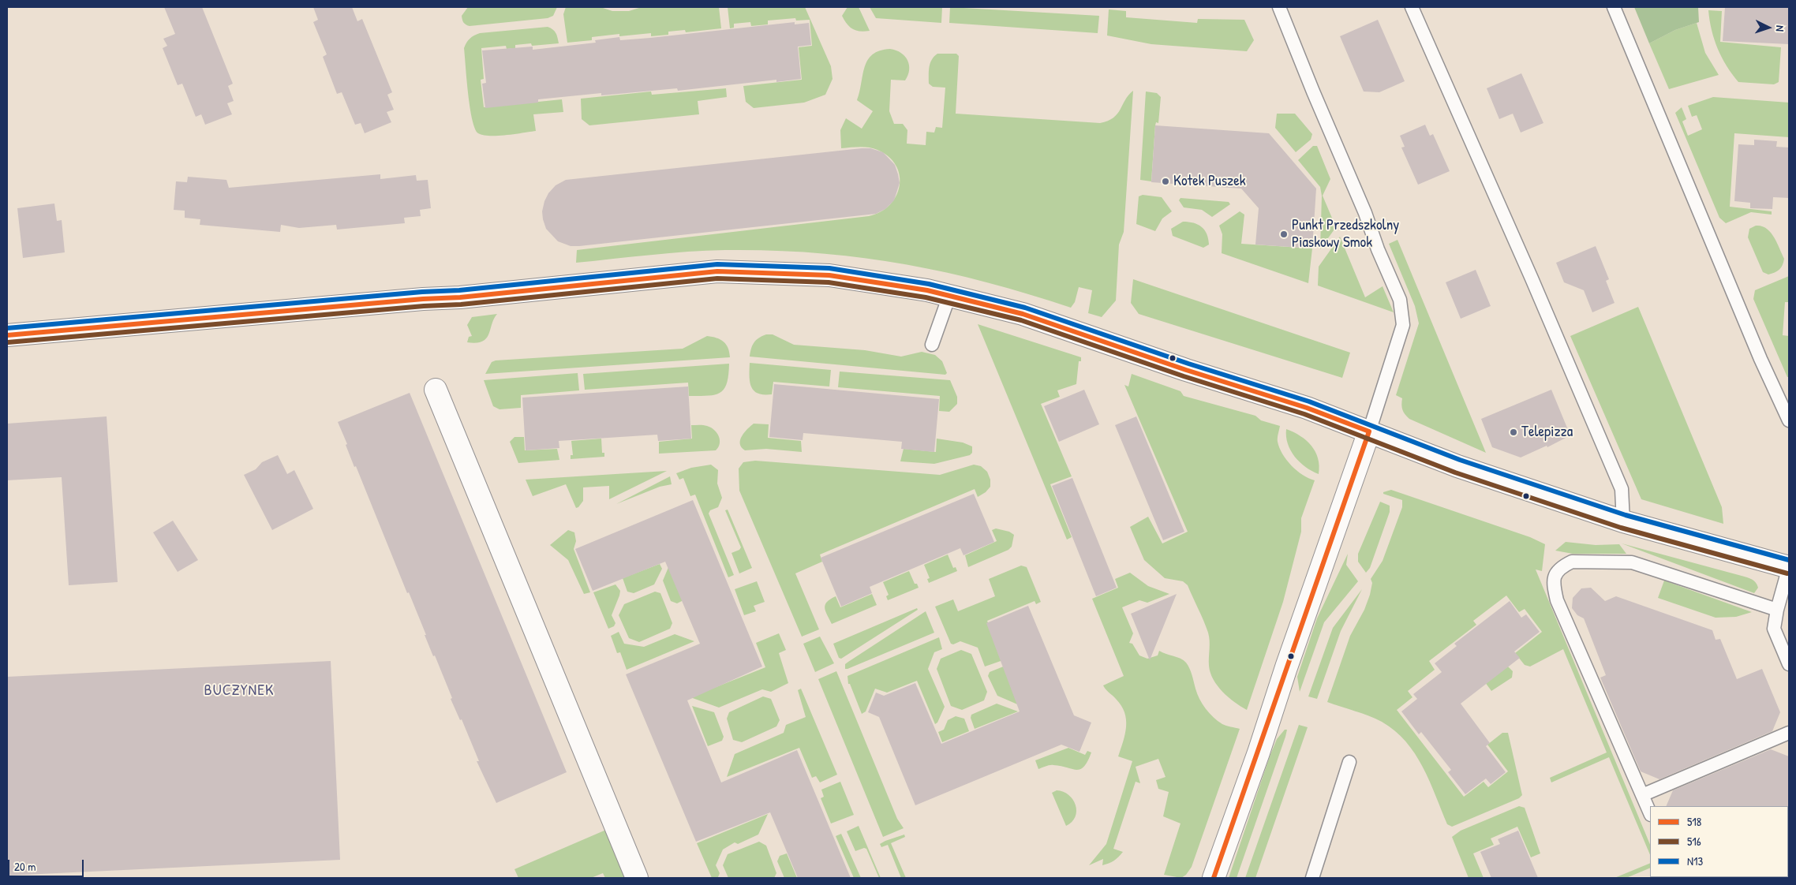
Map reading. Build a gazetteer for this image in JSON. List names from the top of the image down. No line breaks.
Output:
{"districts":["BUCZYNEK"],"places":["Kotek Puszek","Punkt Przedszkolny Piaskowy Smok","Telepizza"],"lines":["transit line N13","transit line 518","transit line 516"],"legend":["518","516","N13"],"scale_bar":"20 m","north":"right"}
